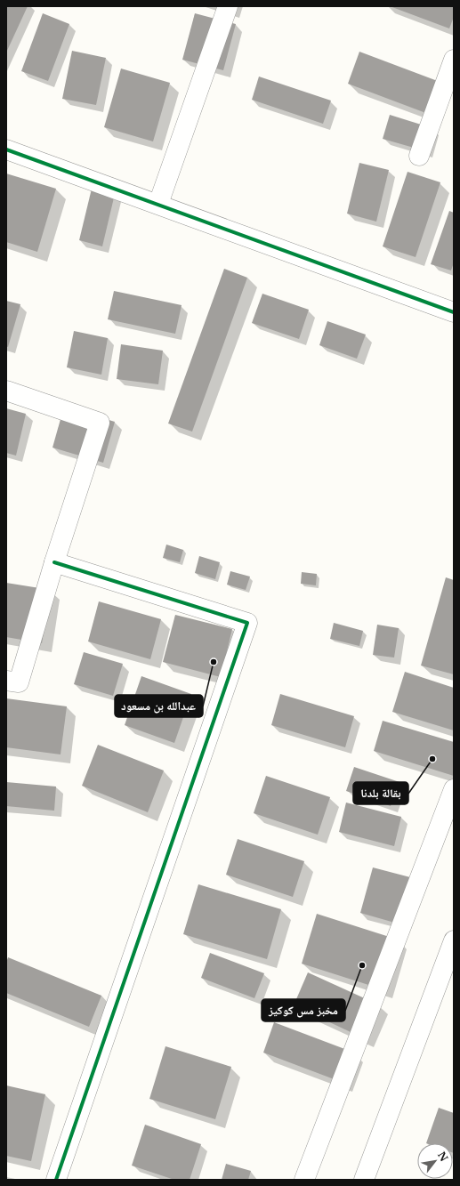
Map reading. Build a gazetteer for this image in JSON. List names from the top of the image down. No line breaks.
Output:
{"places":["عبدالله بن مسعود","بقالة بلدنا","مخبز مس كوكيز"],"north":"top right"}
